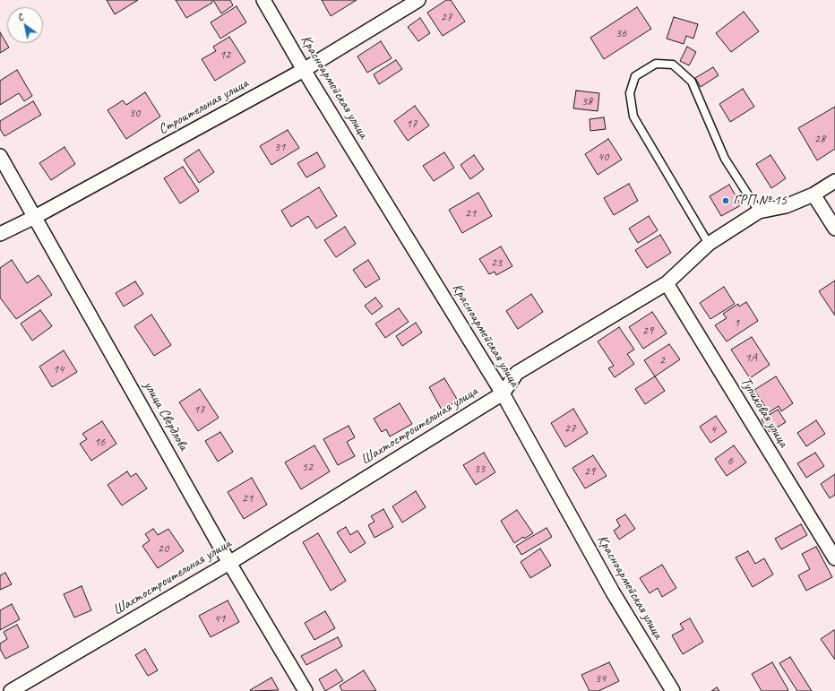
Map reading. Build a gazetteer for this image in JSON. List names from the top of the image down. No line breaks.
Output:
{"streets":{"street":["Красноармейская улица","Строительная улица","Тупиковая улица","улица Свердлова","Шахтостроительная улица"]},"crossings":[["Красноармейская улица","Строительная улица"],["Красноармейская улица","Шахтостроительная улица"],["Строительная улица","улица Свердлова"],["Тупиковая улица","Шахтостроительная улица"],["улица Свердлова","Шахтостроительная улица"]],"places":["ГРП № 15"],"house_numbers":["27","36","12","38","30","17","28","31","40","21","23","1","29","1А","2","14","17","27","4","16","6","52","33","29","21","20","41","34"],"north":"top left"}
